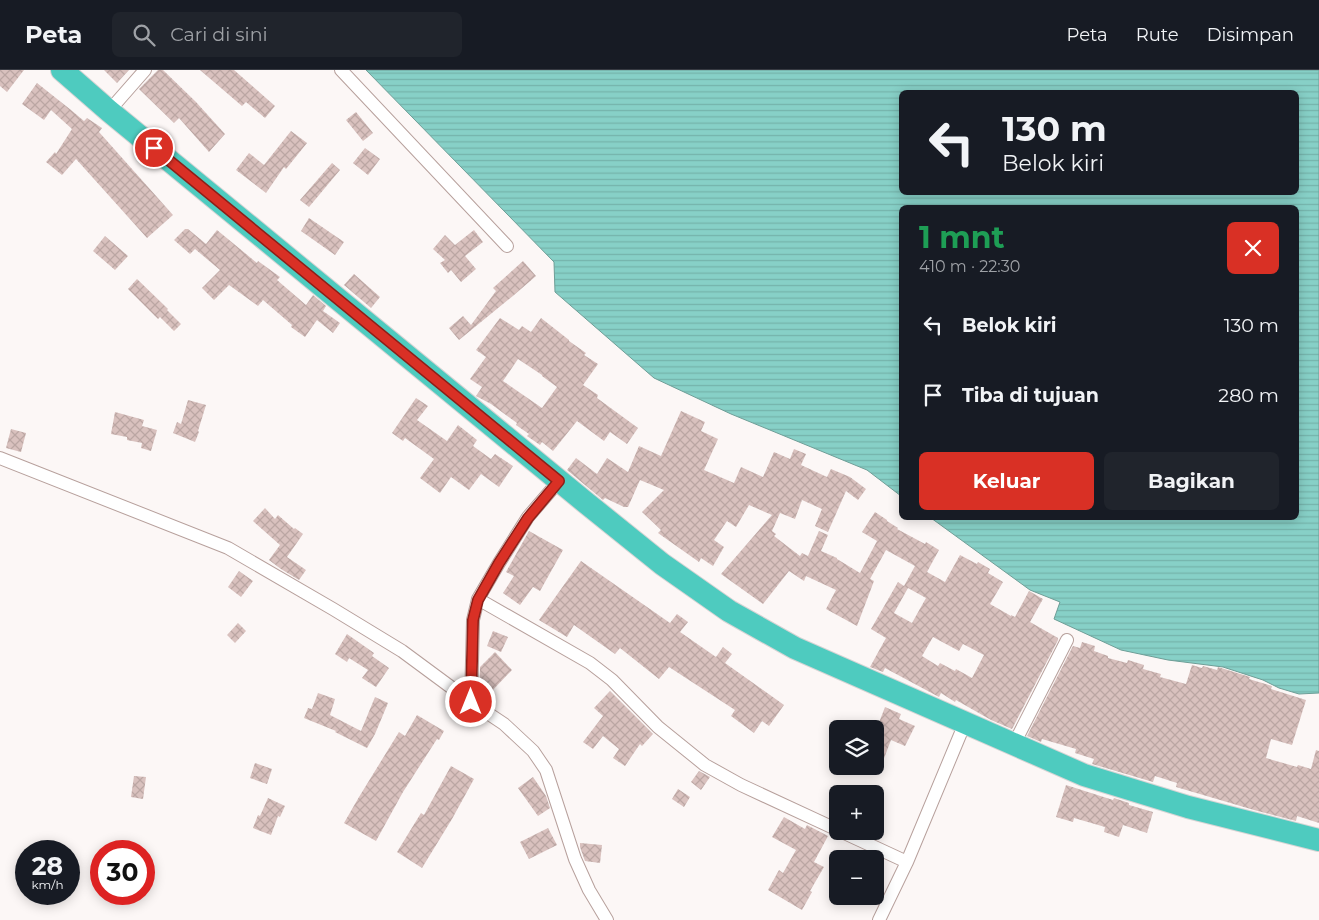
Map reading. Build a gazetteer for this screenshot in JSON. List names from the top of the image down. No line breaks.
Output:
{"page":{"header":"Peta","search":"Cari di sini","nav":["Peta","Rute","Disimpan"],"turn":["130 m","Belok kiri"],"heading":["1 mnt","410 m · 22:30"],"list":[{"name":"Belok kiri","value":"130 m"},{"name":"Tiba di tujuan","value":"280 m"}],"buttons":["Keluar","Bagikan"],"map_buttons":["+","−"],"speed":"28 km/h","limit":"30"}}
